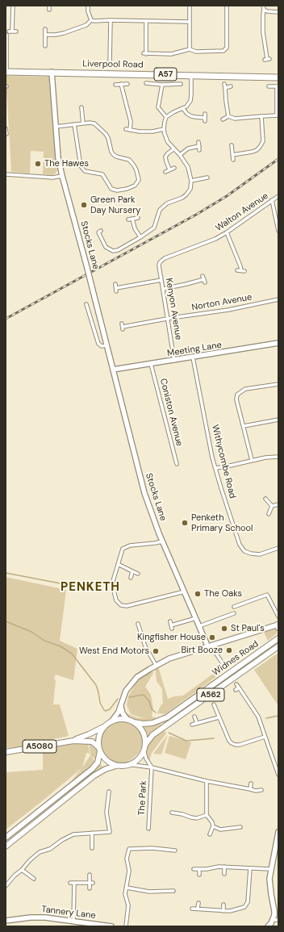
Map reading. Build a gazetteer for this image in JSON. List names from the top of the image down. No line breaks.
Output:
{"streets":{"highway":["Liverpool Road","A57"],"main road":["Widnes Road","A562","A5080"],"street":["Walton Avenue","Stocks Lane","Norton Avenue","Kenyon Avenue","Meeting Lane","Coniston Avenue","Withycombe Road","The Park","Tannery Lane"]},"crossings":[["Liverpool Road","Stocks Lane"],["Walton Avenue","Kenyon Avenue"],["Stocks Lane","Meeting Lane"],["Norton Avenue","Kenyon Avenue"],["Kenyon Avenue","Meeting Lane"],["Meeting Lane","Coniston Avenue"],["Meeting Lane","Withycombe Road"],["Widnes Road","A562"],["Widnes Road","A5080"],["A562","A5080"]],"districts":["PENKETH"],"places":["The Hawes","Green Park Day Nursery","Penketh Primary School","The Oaks","St Paul's","Kingfisher House","Birt Booze","West End Motors"]}
